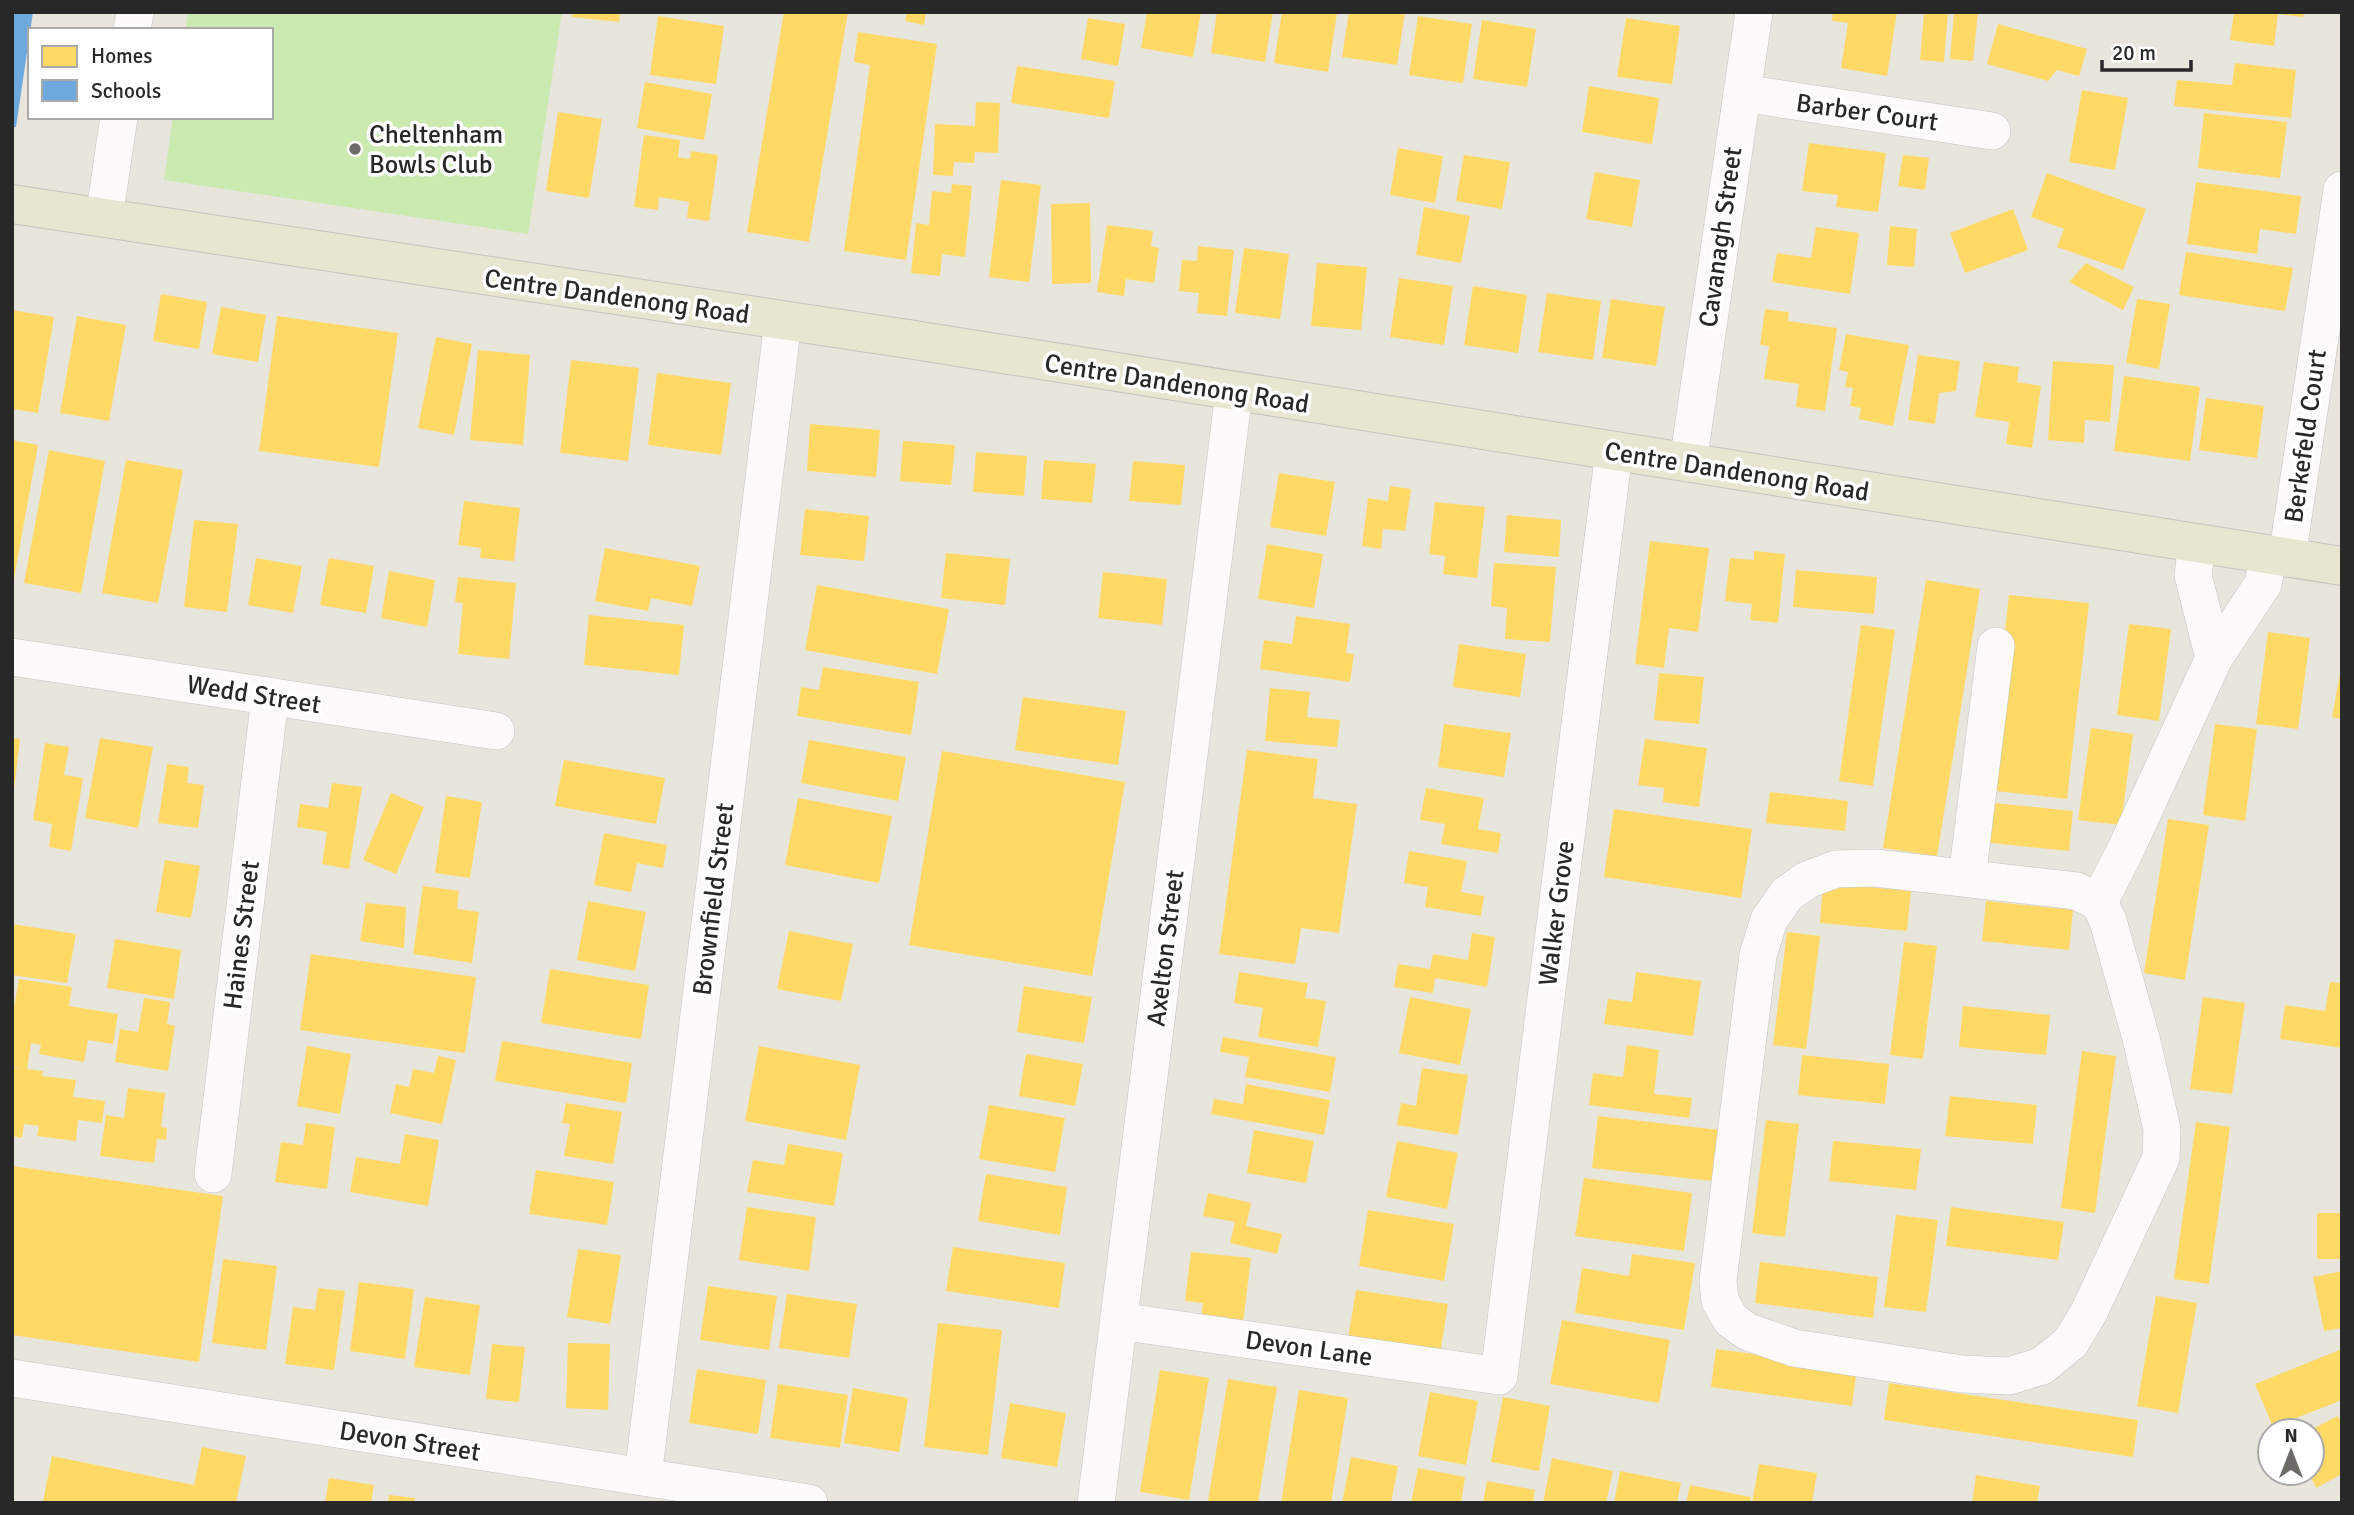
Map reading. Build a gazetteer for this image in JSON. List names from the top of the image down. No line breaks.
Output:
{"streets":{"main road":["Centre Dandenong Road"],"street":["Barber Court","Cavanagh Street","Berkefeld Court","Wedd Street","Brownfield Street","Walker Grove","Haines Street","Axelton Street","Devon Lane","Devon Street"]},"crossings":[["Barber Court","Cavanagh Street"],["Cavanagh Street","Centre Dandenong Road"],["Centre Dandenong Road","Berkefeld Court"],["Centre Dandenong Road","Brownfield Street"],["Centre Dandenong Road","Walker Grove"],["Centre Dandenong Road","Axelton Street"],["Wedd Street","Haines Street"],["Brownfield Street","Devon Street"],["Walker Grove","Devon Lane"],["Axelton Street","Devon Lane"]],"places":["Cheltenham Bowls Club"],"legend":["Homes","Schools"],"scale_bar":"20 m","north":"top"}
